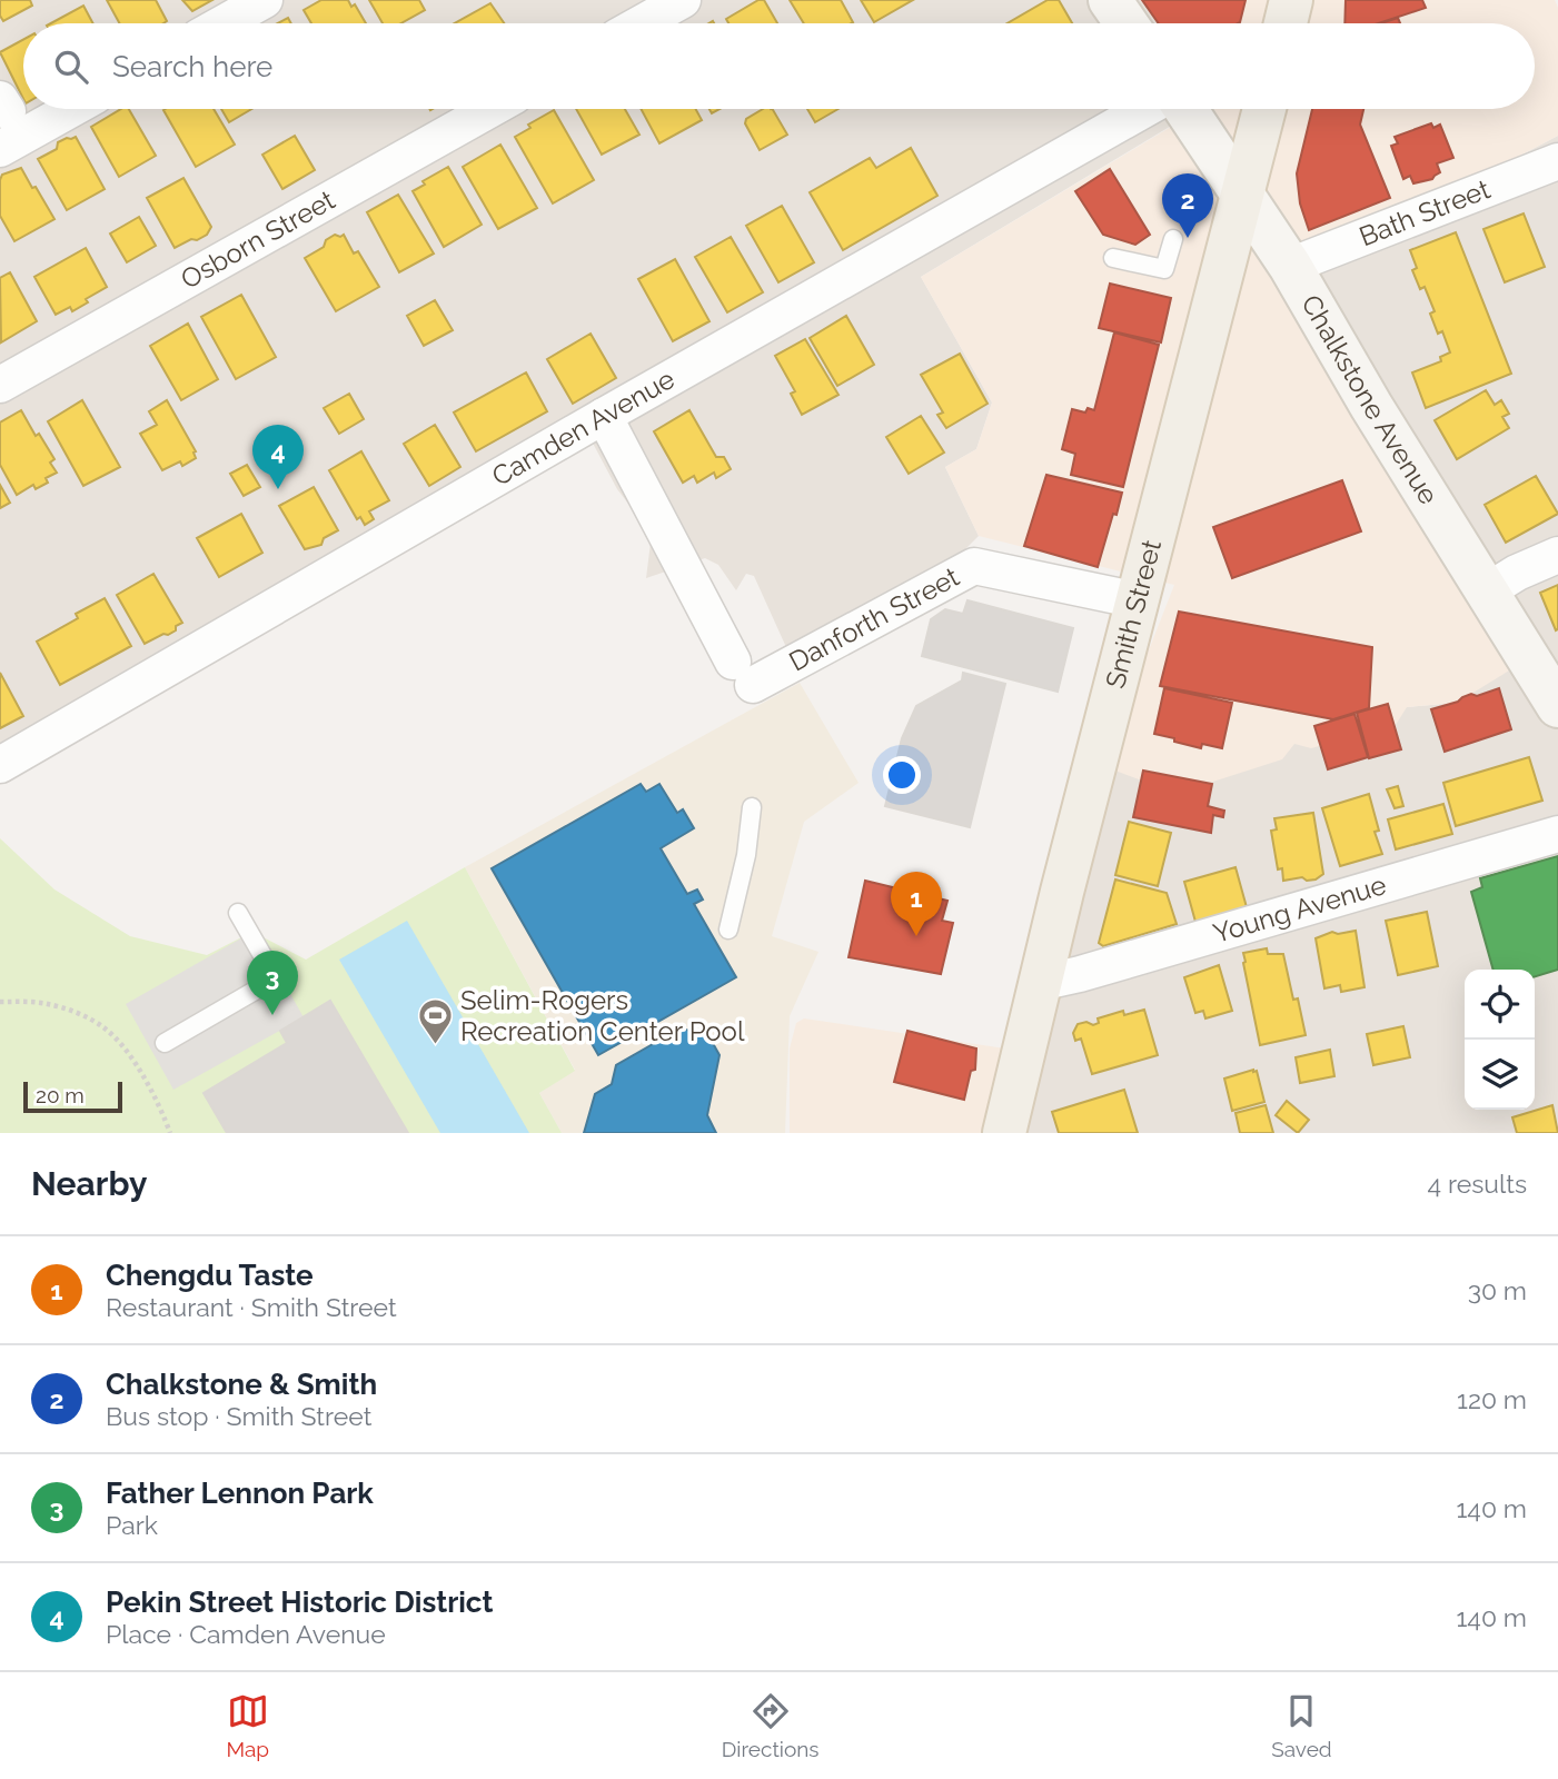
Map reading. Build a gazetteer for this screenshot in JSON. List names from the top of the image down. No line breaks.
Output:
{"streets":{"main road":["Chalkstone Avenue","Smith Street"],"street":["Bath Street","Osborn Street","Camden Avenue","Danforth Street","Young Avenue"]},"crossings":[["Bath Street","Chalkstone Avenue"],["Chalkstone Avenue","Smith Street"],["Camden Avenue","Danforth Street"],["Smith Street","Danforth Street"],["Smith Street","Young Avenue"]],"places":{"sports":["Selim-Rogers Recreation Center Pool"]},"scale_bar":"20 m","page":{"search":"Search here","pins":["2","4","1","3"],"scale":"20 m","heading":["Nearby","4 results"],"list":[{"mark":"1","name":"Chengdu Taste","note":"Restaurant · Smith Street","value":"30 m"},{"mark":"2","name":"Chalkstone & Smith","note":"Bus stop · Smith Street","value":"120 m"},{"mark":"3","name":"Father Lennon Park","note":"Park","value":"140 m"},{"mark":"4","name":"Pekin Street Historic District","note":"Place · Camden Avenue","value":"140 m"}],"nav":["Map","Directions","Saved"]}}
